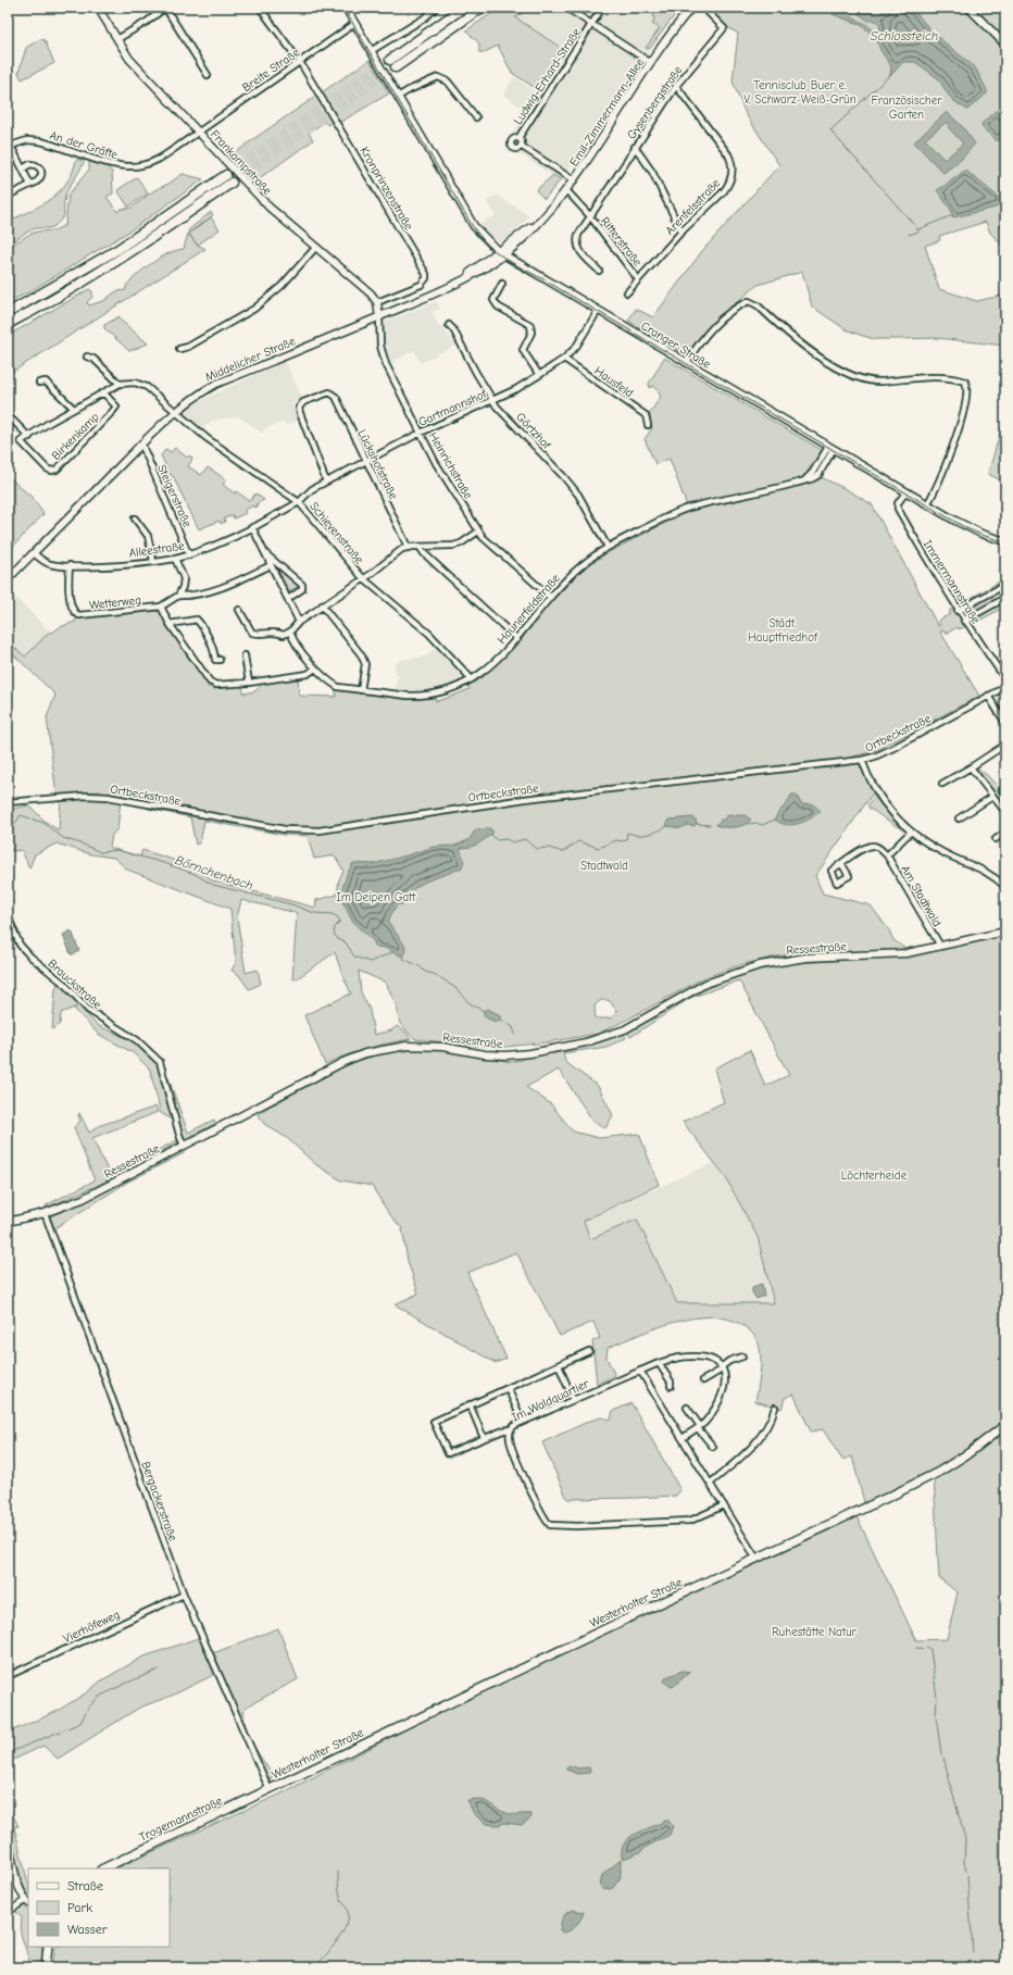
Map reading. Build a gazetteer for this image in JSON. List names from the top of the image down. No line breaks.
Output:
{"streets":{"main road":["Emil-Zimmermann-Allee","Frankampstraße","Cranger Straße","Middelicher Straße","Ressestraße","Westerholter Straße","Trogemannstraße"],"street":["Breite Straße","Ludwig-Erhard-Straße","Gysenbergstraße","An der Gräfte","Kronprinzenstraße","Arenfelsstraße","Ritterstraße","Hausfeld","Gartmannshof","Görtzhof","Birkenkamp","Lückshofstraße","Heinrichstraße","Steigerstraße","Schievenstraße","Alleestraße","Immermannstraße","Wetterweg","Haunerfeldstraße","Ortbeckstraße","Am Stadtwald","Brauckstraße","Im Waldquartier","Bergackerstraße","Vierhöfeweg"]},"crossings":[["Breite Straße","An der Gräfte"],["Breite Straße","Frankampstraße"],["Breite Straße","Kronprinzenstraße"],["Breite Straße","Cranger Straße"],["Ludwig-Erhard-Straße","Emil-Zimmermann-Allee"],["Gysenbergstraße","Arenfelsstraße"],["Gysenbergstraße","Ritterstraße"],["Emil-Zimmermann-Allee","Ritterstraße"],["Emil-Zimmermann-Allee","Cranger Straße"],["Emil-Zimmermann-Allee","Middelicher Straße"],["An der Gräfte","Frankampstraße"],["Frankampstraße","Kronprinzenstraße"],["Arenfelsstraße","Ritterstraße"],["Cranger Straße","Middelicher Straße"],["Cranger Straße","Gartmannshof"],["Cranger Straße","Immermannstraße"],["Cranger Straße","Haunerfeldstraße"],["Middelicher Straße","Heinrichstraße"],["Middelicher Straße","Steigerstraße"],["Middelicher Straße","Schievenstraße"],["Middelicher Straße","Alleestraße"],["Hausfeld","Gartmannshof"],["Gartmannshof","Görtzhof"],["Gartmannshof","Lückshofstraße"],["Gartmannshof","Heinrichstraße"],["Gartmannshof","Schievenstraße"],["Gartmannshof","Alleestraße"],["Görtzhof","Haunerfeldstraße"],["Heinrichstraße","Haunerfeldstraße"],["Steigerstraße","Alleestraße"],["Schievenstraße","Alleestraße"],["Schievenstraße","Haunerfeldstraße"],["Alleestraße","Wetterweg"],["Am Stadtwald","Ressestraße"],["Ressestraße","Brauckstraße"],["Ressestraße","Bergackerstraße"],["Bergackerstraße","Westerholter Straße"],["Bergackerstraße","Vierhöfeweg"],["Bergackerstraße","Trogemannstraße"],["Westerholter Straße","Trogemannstraße"]],"water":["Schlossteich","Börnchenbach"],"parks":["Tennisclub Buer e. V. Schwarz-Weiß-Grün","Französischer Garten","Städt. Hauptfriedhof","Stadtwald","Im Deipen Gatt","Löchterheide","Ruhestätte Natur"],"legend":["Straße","Park","Wasser"]}
